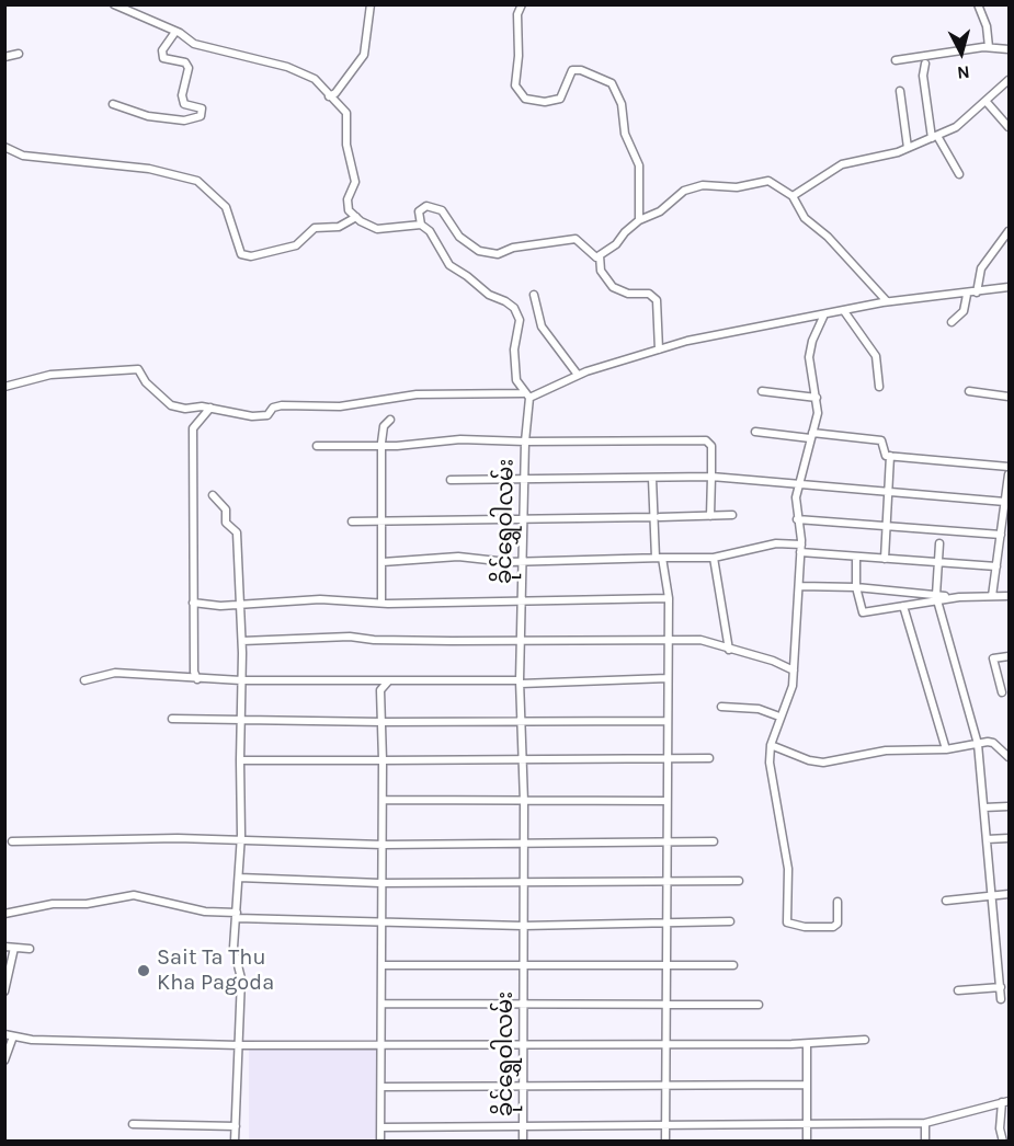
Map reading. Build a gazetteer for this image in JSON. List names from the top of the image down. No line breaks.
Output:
{"streets":{"street":["ခိုင်ရွှေဝါလမ်း"]},"places":["Sait Ta Thu Kha Pagoda"],"north":"bottom"}
